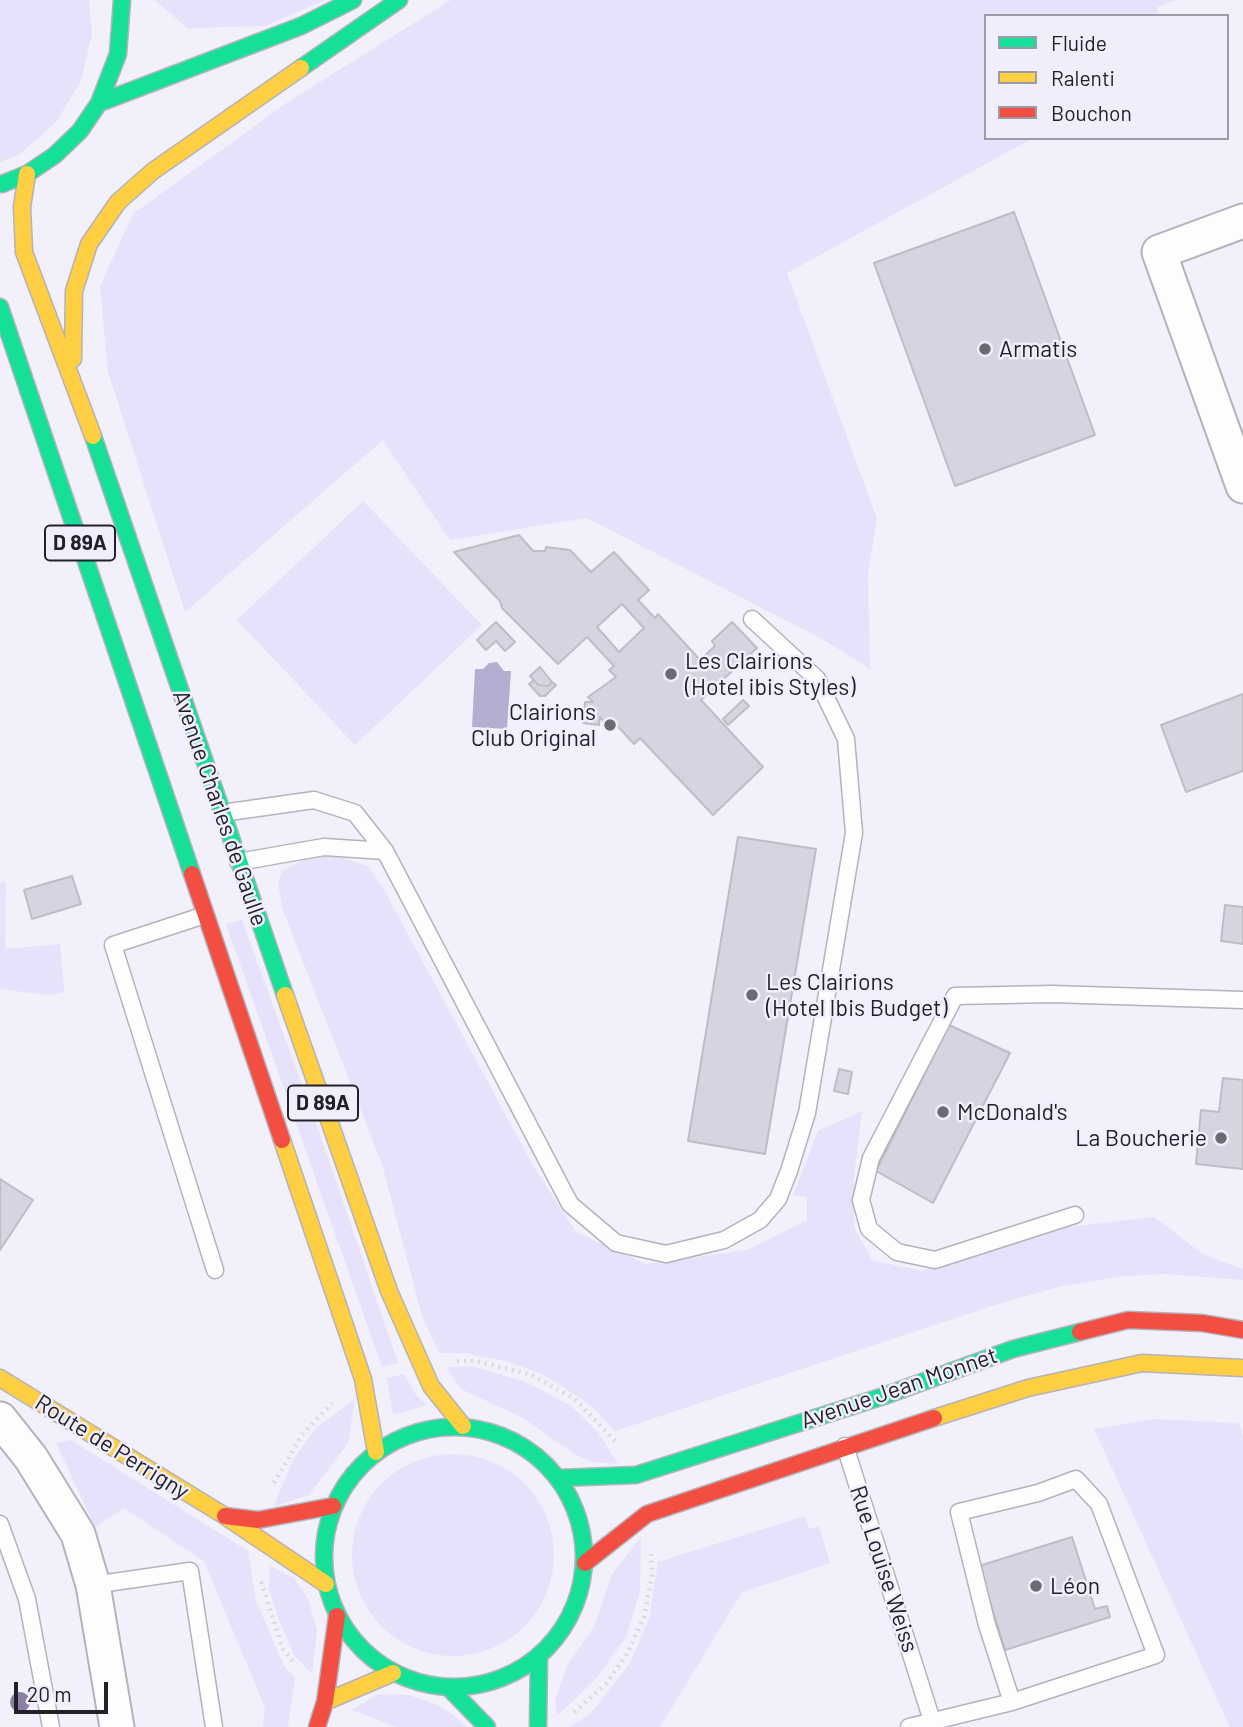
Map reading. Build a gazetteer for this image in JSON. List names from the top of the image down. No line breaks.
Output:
{"streets":{"main road":["D 89A","Avenue Charles de Gaulle","Avenue Jean Monnet","Route de Perrigny"],"lane":["Rue Louise Weiss"]},"crossings":[["Avenue Jean Monnet","Rue Louise Weiss"]],"places":["Armatis","Les Clairions (Hotel ibis Styles)","Clairions Club Original","Les Clairions (Hotel Ibis Budget)","McDonald's","La Boucherie","Léon"],"legend":["Fluide","Ralenti","Bouchon"],"scale_bar":"20 m"}
